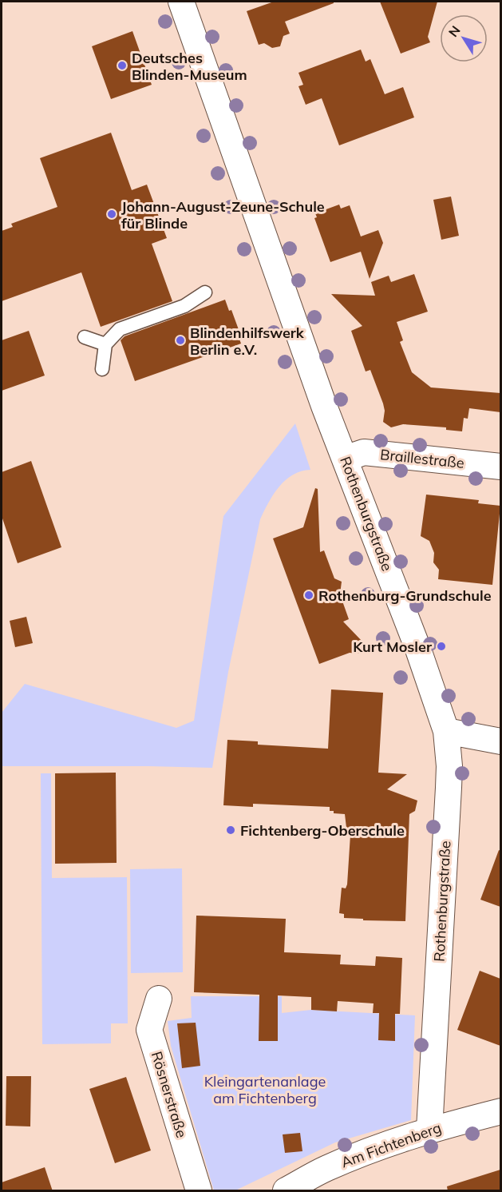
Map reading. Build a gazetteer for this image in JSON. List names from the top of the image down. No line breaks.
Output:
{"streets":{"street":["Braillestraße","Rothenburgstraße","Rösnerstraße","Am Fichtenberg"]},"crossings":[["Braillestraße","Rothenburgstraße"],["Rothenburgstraße","Am Fichtenberg"]],"parks":["Kleingartenanlage am Fichtenberg"],"places":["Deutsches Blinden-Museum","Johann-August-Zeune-Schule für Blinde","Blindenhilfswerk Berlin e.V.","Rothenburg-Grundschule","Kurt Mosler","Fichtenberg-Oberschule"],"north":"top left"}
